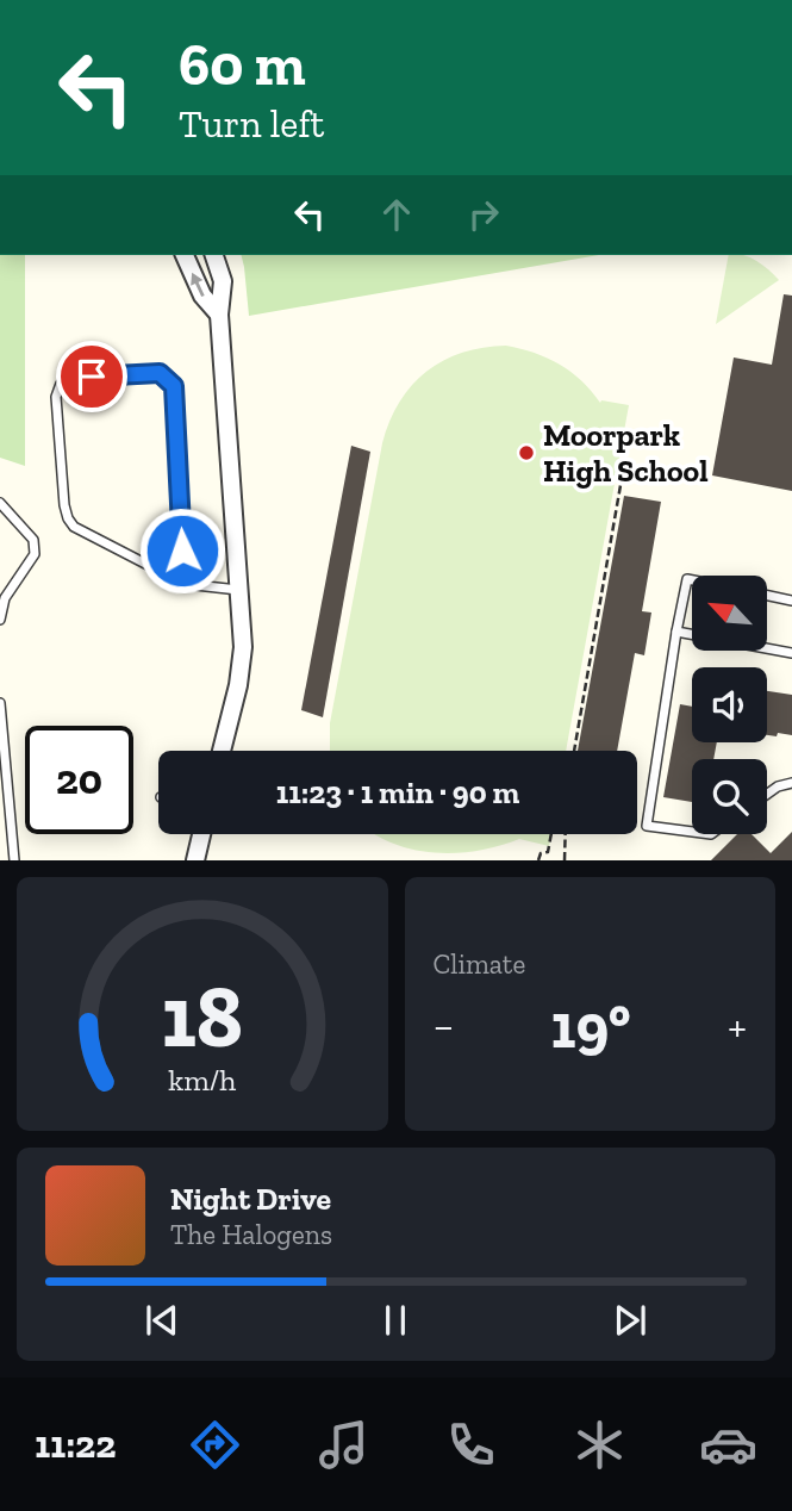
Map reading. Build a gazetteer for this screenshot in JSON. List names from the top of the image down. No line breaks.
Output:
{"places":["Moorpark High School"],"north":"top left","page":{"turn":["60 m","Turn left"],"limit":"20","trip":"11:23 · 1 min · 90 m","tile":"Climate","heat":["−","19°","+"],"song":["Night Drive","The Halogens"],"tabs":"11:22","gauge":["18","km/h"]}}
